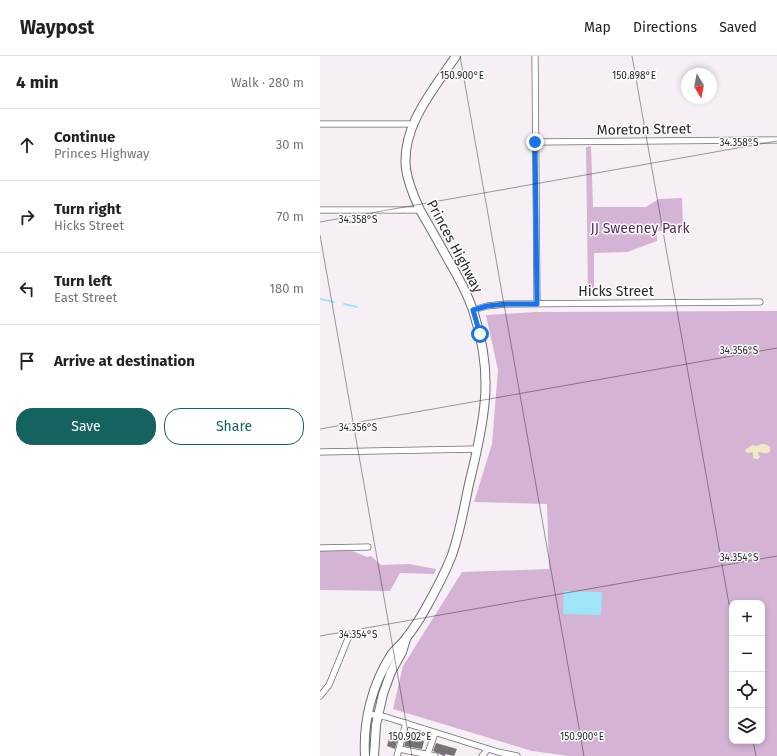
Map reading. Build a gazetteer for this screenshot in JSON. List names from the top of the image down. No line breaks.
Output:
{"streets":{"main road":["Princes Highway"],"street":["Moreton Street","Hicks Street"]},"crossings":[["Princes Highway","Hicks Street"]],"parks":["JJ Sweeney Park"],"north":"bottom","page":{"header":"Waypost","nav":["Map","Directions","Saved"],"heading":["4 min","Walk · 280 m"],"list":[["Continue","Princes Highway","30 m"],["Turn right","Hicks Street","70 m"],["Turn left","East Street","180 m"],"Arrive at destination"],"buttons":["Save","Share"],"map_buttons":["+","−"]},"coordinates":["150.900°E","150.898°E","34.358°S","34.356°S","34.354°S","150.902°E"]}
